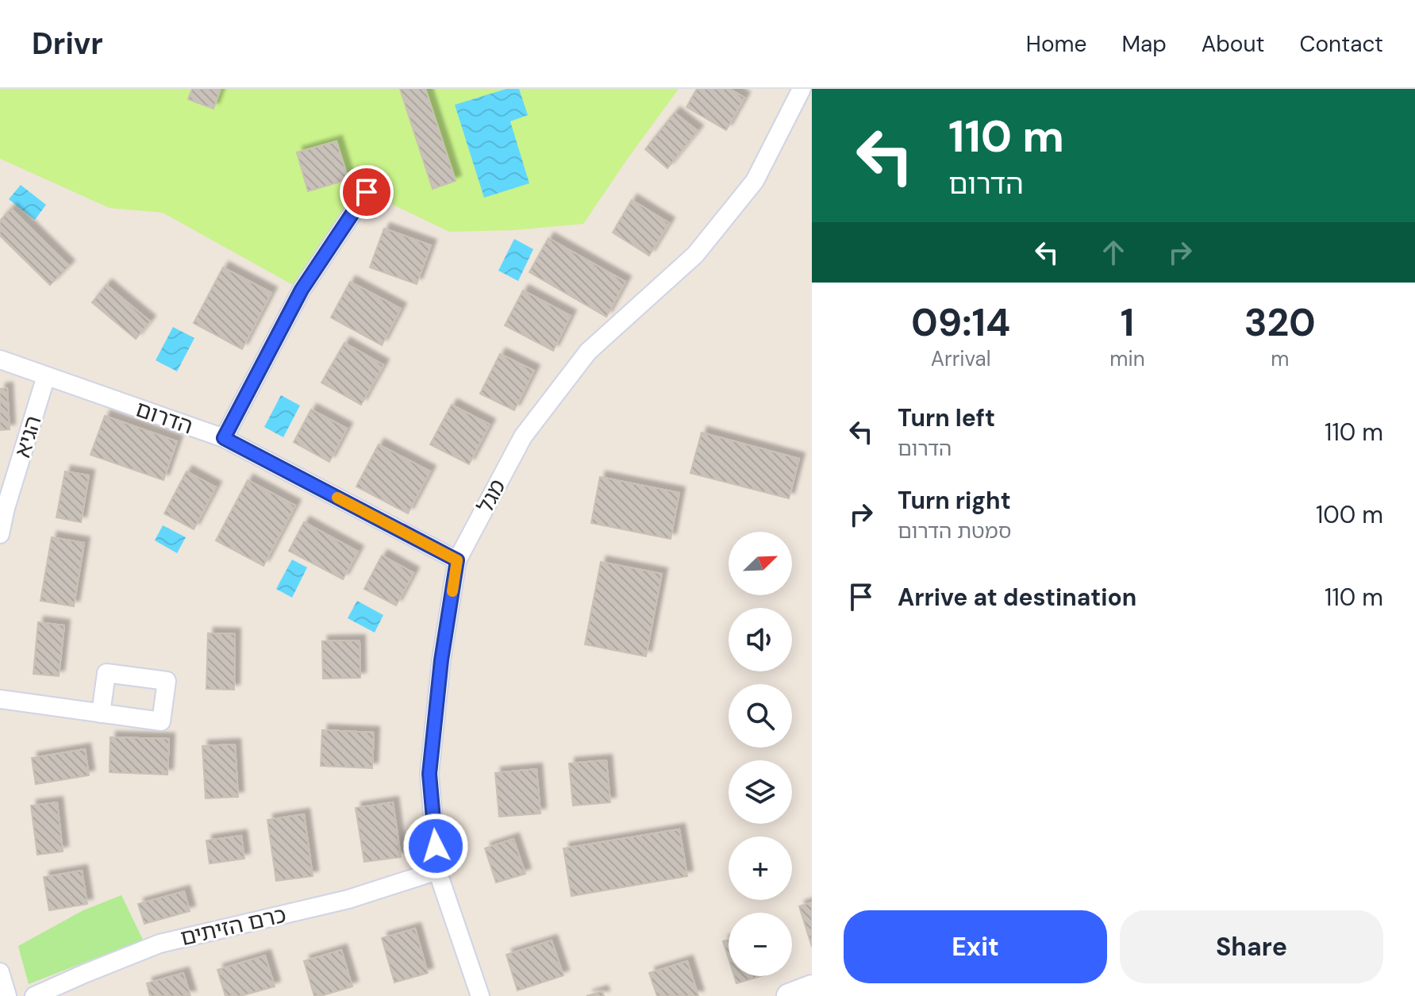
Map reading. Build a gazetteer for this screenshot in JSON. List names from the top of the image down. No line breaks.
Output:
{"streets":{"street":["הדרום","הגיא","מגל","כרם הזיתים"]},"crossings":[["הדרום","הגיא"],["הדרום","מגל"],["מגל","כרם הזיתים"]],"north":"top right","page":{"header":"Drivr","nav":["Home","Map","About","Contact"],"turn":["110 m","הדרום"],"eta":["09:14","Arrival","1","min","320","m"],"list":[{"name":"Turn left","note":"הדרום","value":"110 m"},{"name":"Turn right","note":"סמטת הדרום","value":"100 m"},{"name":"Arrive at destination","value":"110 m"}],"map_buttons":["+","−"],"buttons":["Exit","Share"]}}
